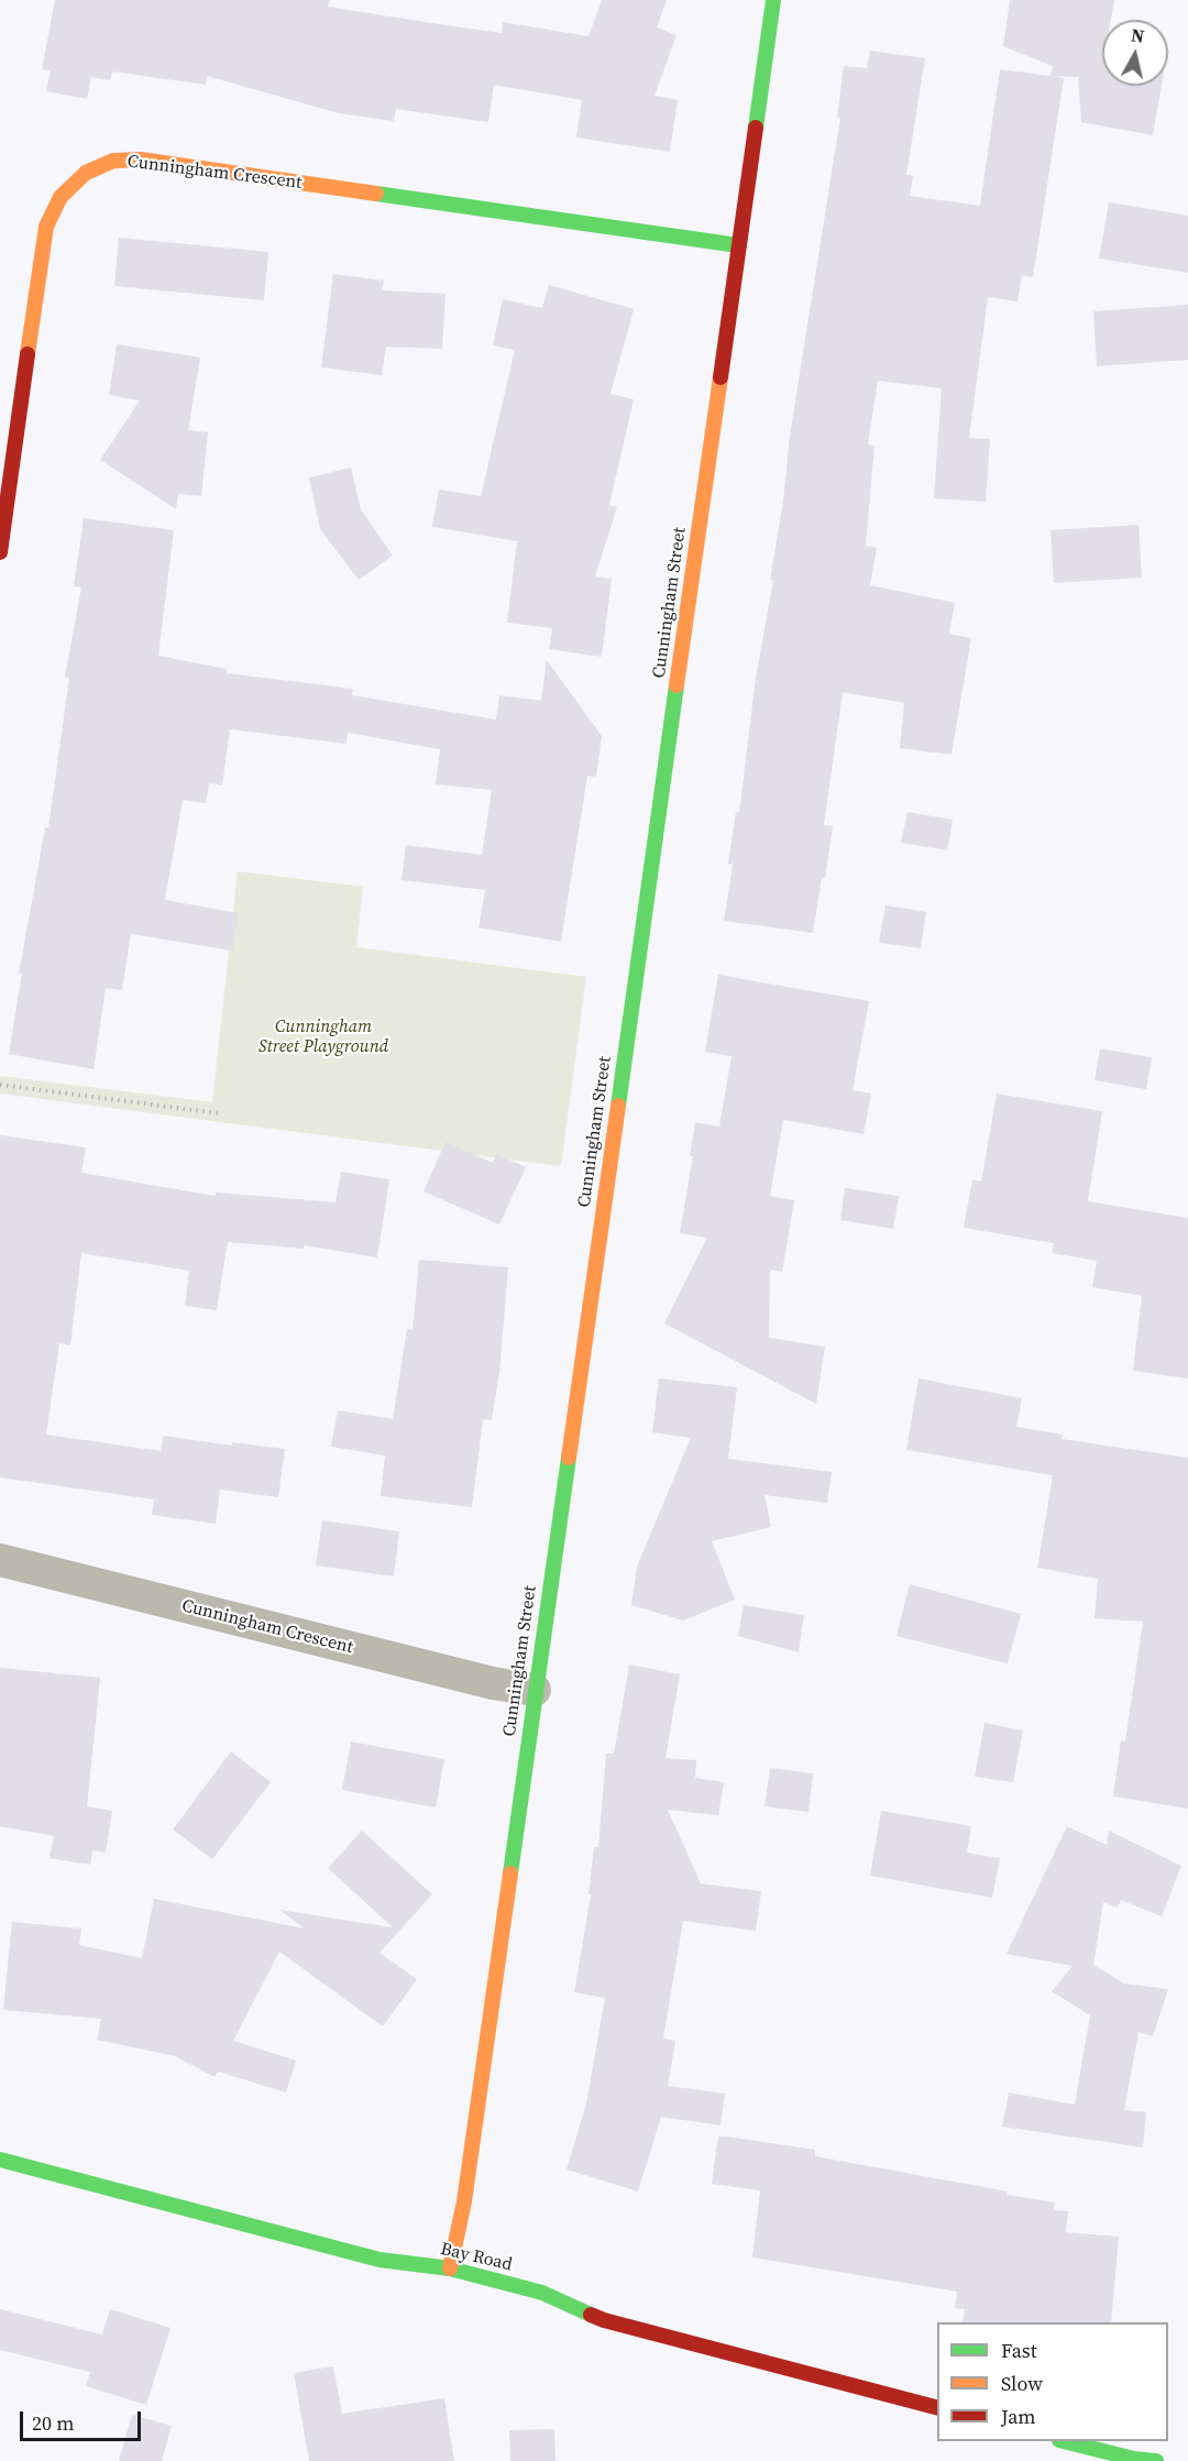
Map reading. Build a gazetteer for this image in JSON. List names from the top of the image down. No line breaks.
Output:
{"streets":{"street":["Cunningham Crescent","Cunningham Street","Bay Road"]},"crossings":[["Cunningham Crescent","Cunningham Street"],["Cunningham Street","Bay Road"]],"parks":["Cunningham Street Playground"],"legend":["Fast","Slow","Jam"],"scale_bar":"20 m","north":"top"}
